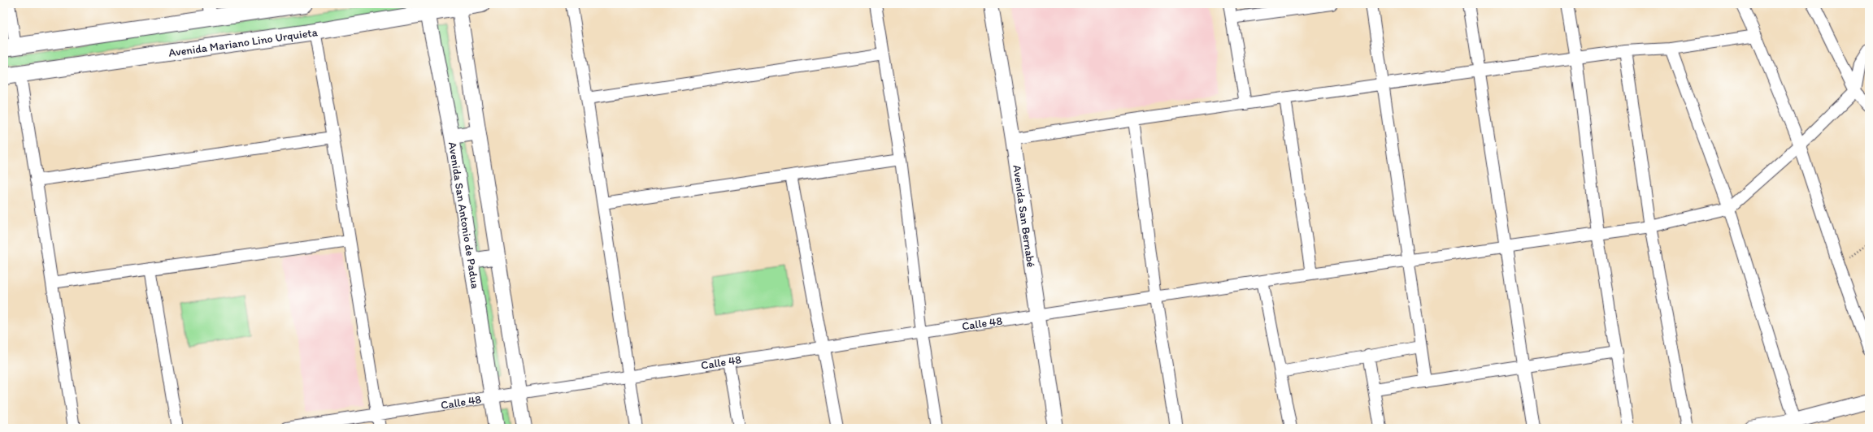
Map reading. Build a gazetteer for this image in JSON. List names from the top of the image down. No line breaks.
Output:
{"streets":{"main road":["Avenida Mariano Lino Urquieta"],"street":["Avenida San Antonio de Padua","Avenida San Bernabé","Calle 48"]},"crossings":[["Avenida Mariano Lino Urquieta","Avenida San Antonio de Padua"],["Avenida San Antonio de Padua","Calle 48"],["Avenida San Bernabé","Calle 48"]]}
